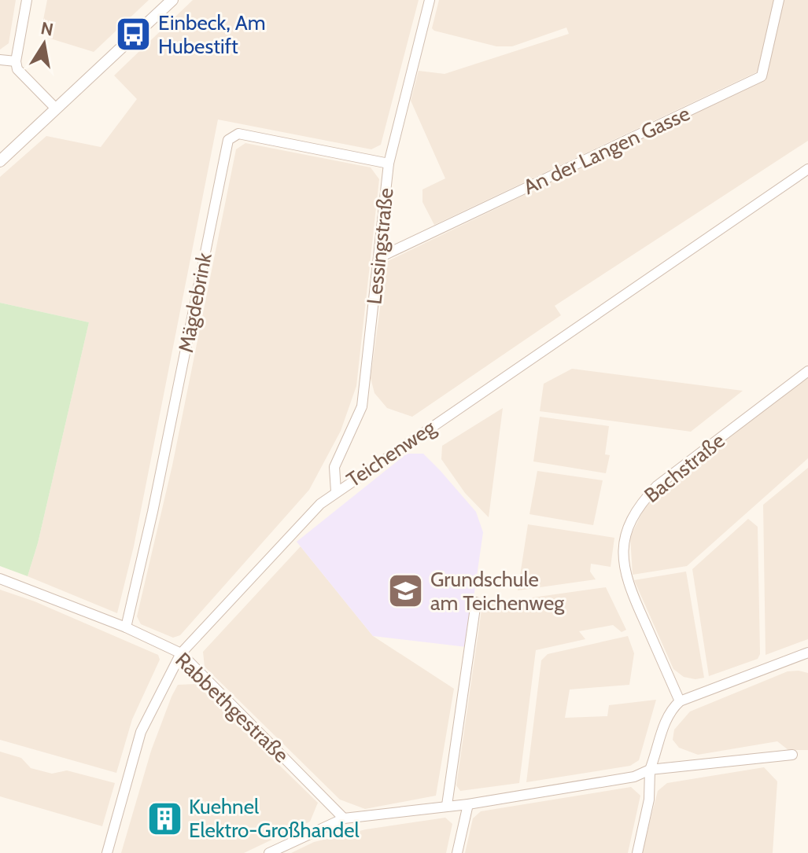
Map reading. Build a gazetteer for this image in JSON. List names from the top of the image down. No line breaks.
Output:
{"streets":{"street":["An der Langen Gasse","Lessingstraße","Mägdebrink","Teichenweg","Bachstraße","Rabbethgestraße"]},"crossings":[["An der Langen Gasse","Lessingstraße"],["Lessingstraße","Mägdebrink"],["Lessingstraße","Teichenweg"],["Mägdebrink","Rabbethgestraße"],["Teichenweg","Rabbethgestraße"]],"places":{"bus stop":["Einbeck, Am Hubestift"],"school or university":["Grundschule am Teichenweg"],"building":["Kuehnel Elektro-Großhandel"]},"north":"top"}
